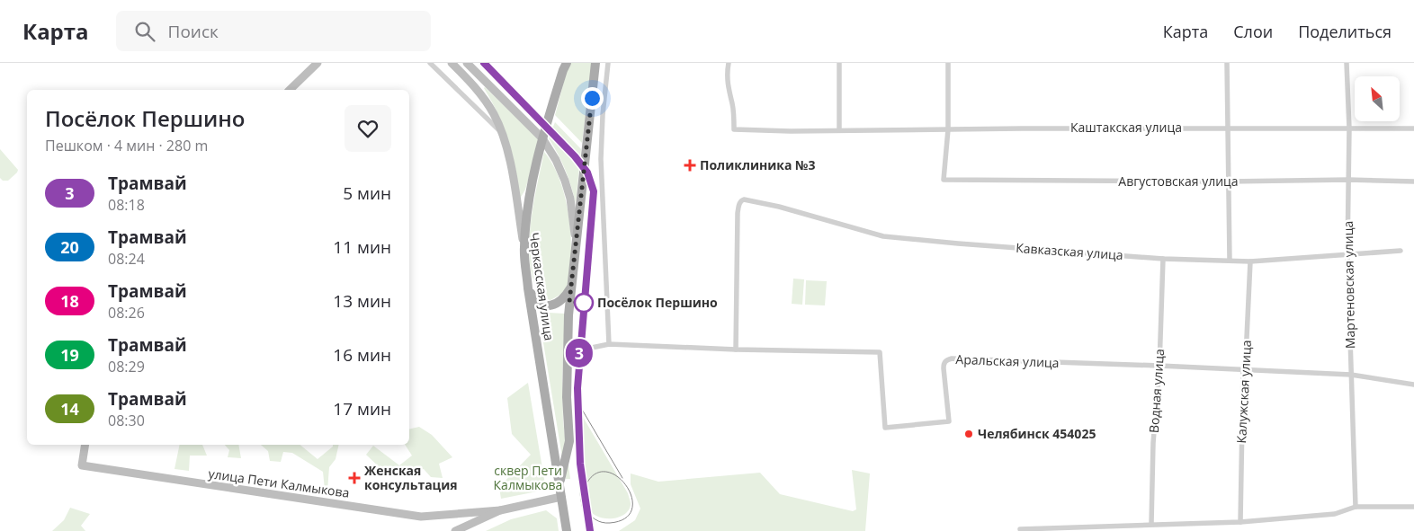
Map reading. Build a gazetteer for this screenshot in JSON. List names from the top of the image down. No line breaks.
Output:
{"streets":{"main road":["Черкасская улица","улица Пети Калмыкова"],"street":["Каштакская улица","Августовская улица","Кавказская улица","Мартеновская улица","Аральская улица","Водная улица","Калужская улица"]},"crossings":[["Каштакская улица","Августовская улица"],["Каштакская улица","Мартеновская улица"],["Августовская улица","Мартеновская улица"],["Кавказская улица","Мартеновская улица"],["Кавказская улица","Аральская улица"],["Кавказская улица","Водная улица"],["Кавказская улица","Калужская улица"],["Мартеновская улица","Аральская улица"],["Черкасская улица","Аральская улица"],["Черкасская улица","улица Пети Калмыкова"],["Аральская улица","Водная улица"],["Аральская улица","Калужская улица"]],"parks":["сквер Пети Калмыкова"],"places":{"health":["Поликлиника №3","Женская консультация"],"other":["Посёлок Першино","Челябинск 454025"]},"lines":["tram line 3"],"north":"top left","page":{"header":"Карта","search":"Поиск","nav":["Карта","Слои","Поделиться"],"on_map":"3","heading":["Посёлок Першино","Пешком · 4 мин · 280 m"],"list":[{"mark":"3","name":"Трамвай","note":"08:18","value":"5 мин"},{"mark":"20","name":"Трамвай","note":"08:24","value":"11 мин"},{"mark":"18","name":"Трамвай","note":"08:26","value":"13 мин"},{"mark":"19","name":"Трамвай","note":"08:29","value":"16 мин"},{"mark":"14","name":"Трамвай","note":"08:30","value":"17 мин"}]}}
